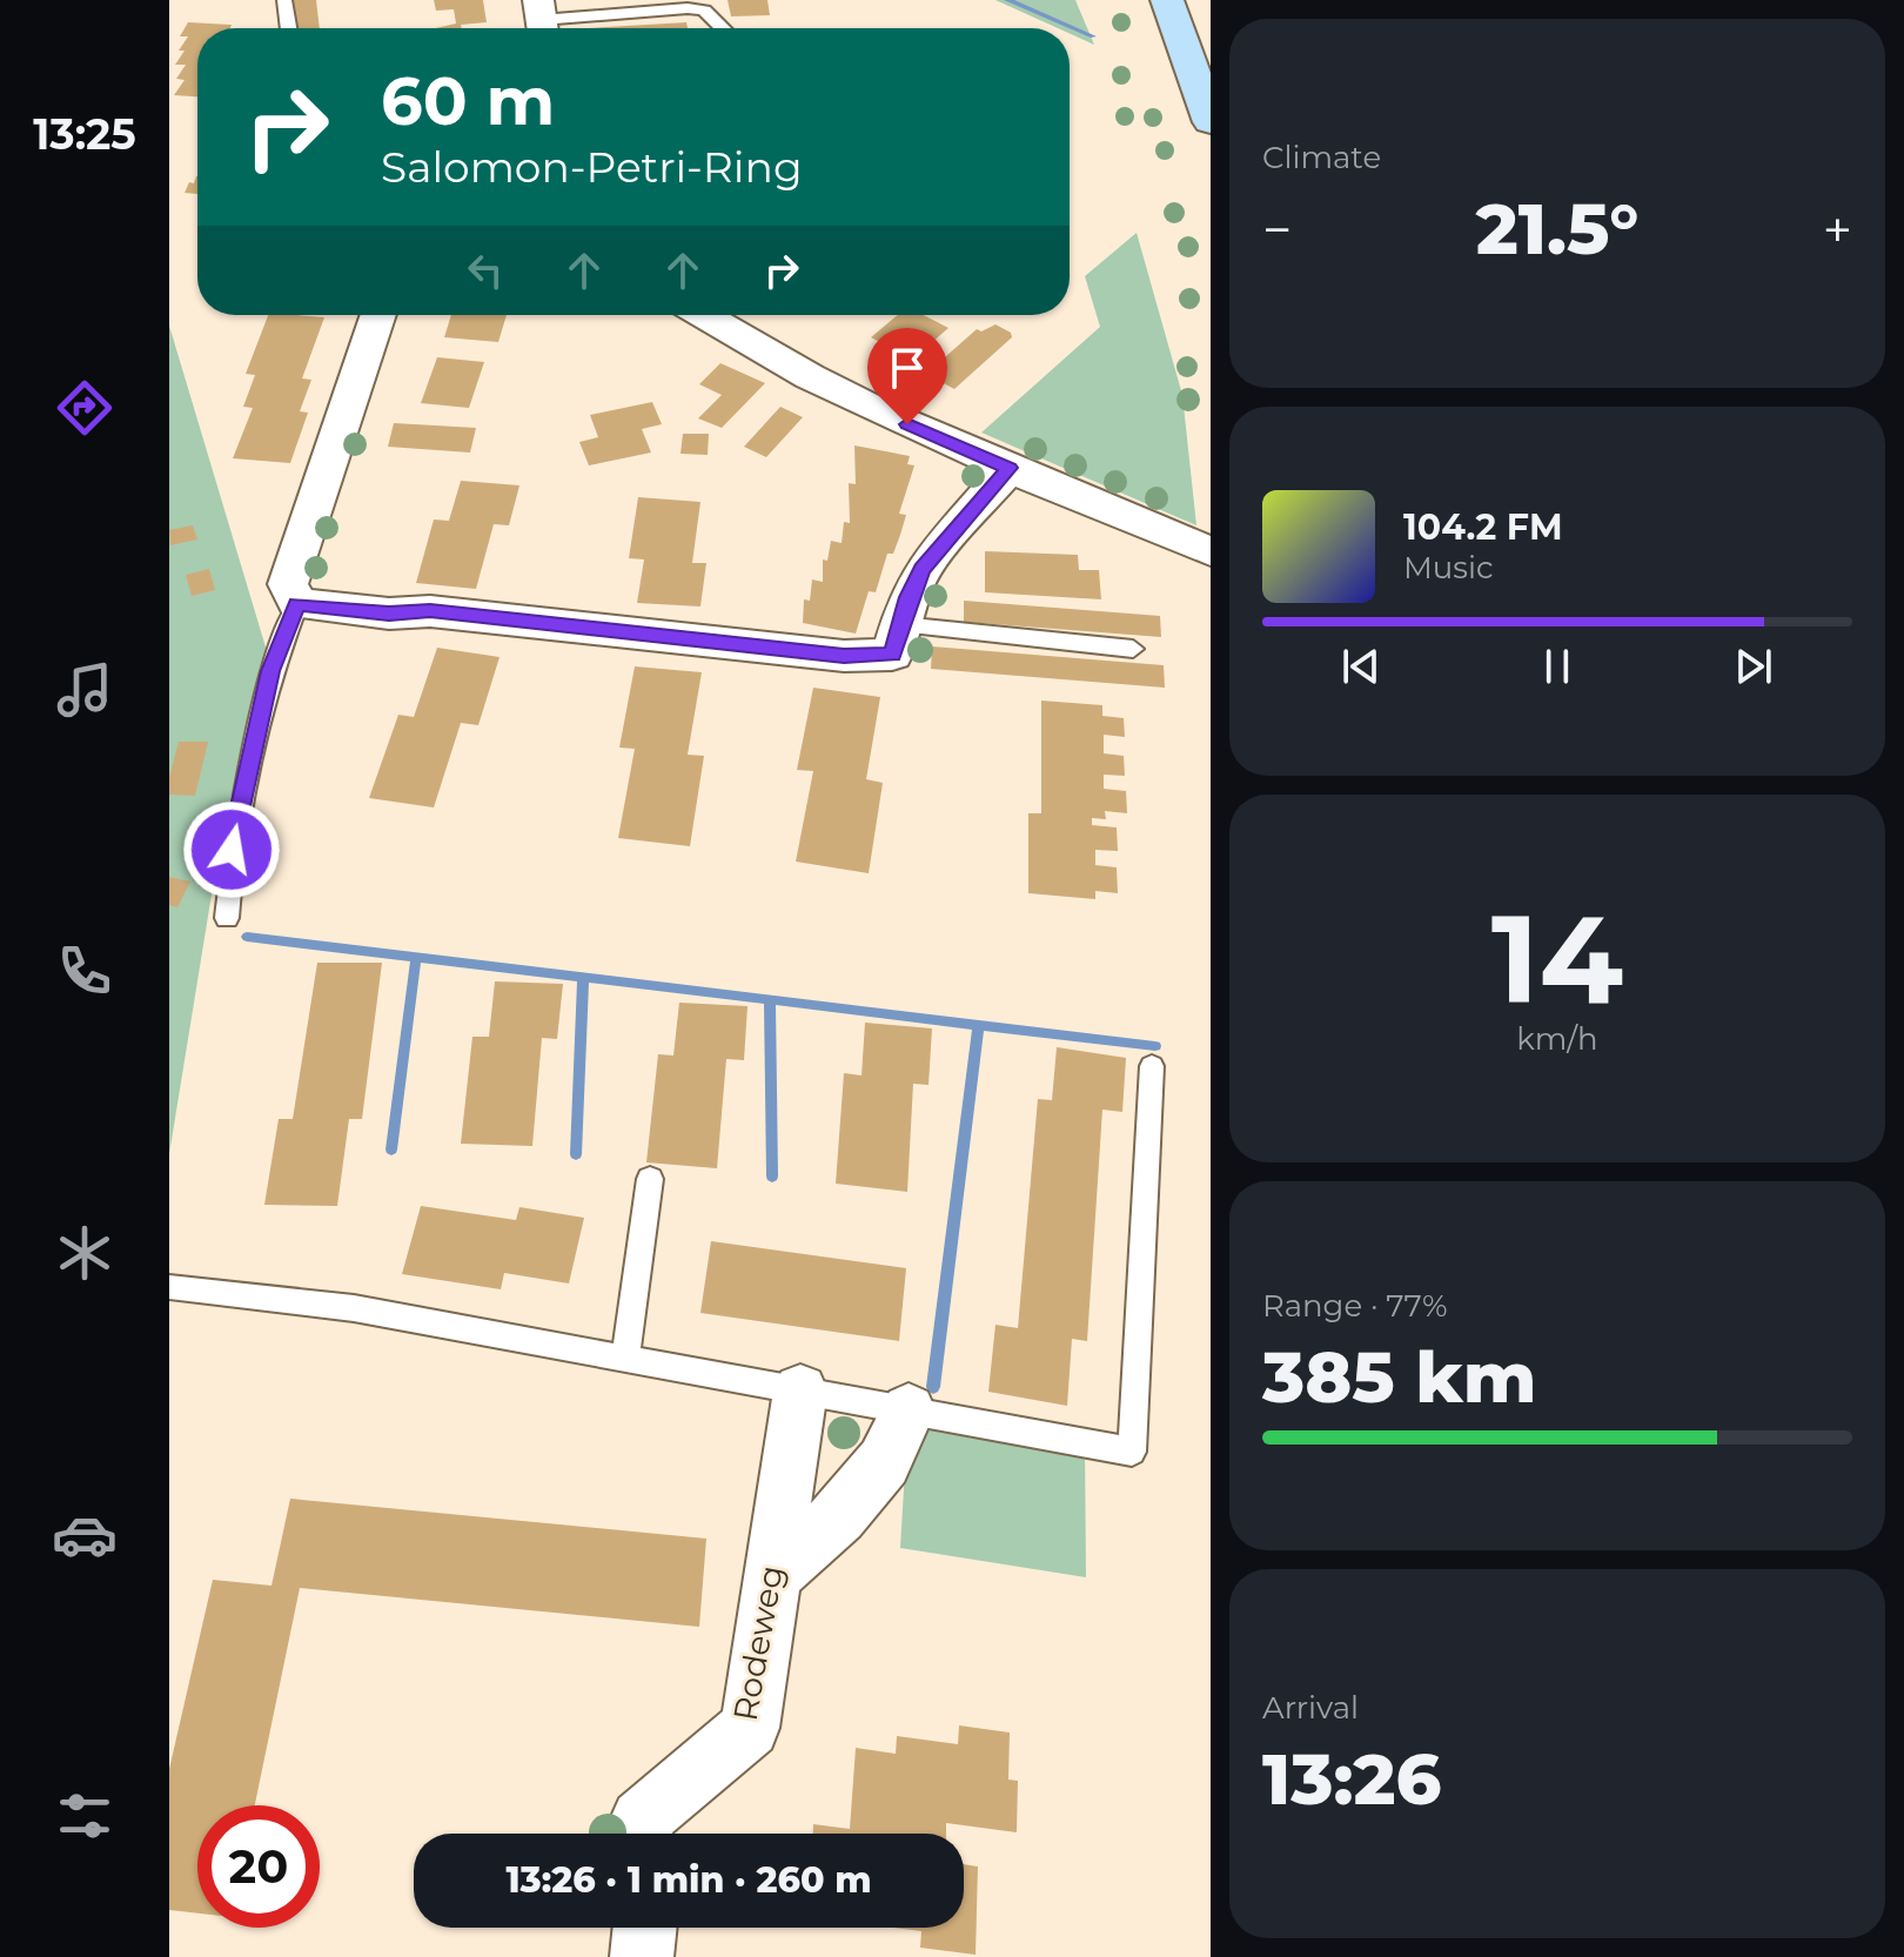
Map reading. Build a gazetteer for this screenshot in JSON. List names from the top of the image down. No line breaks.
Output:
{"streets":{"street":["Rodeweg"]},"page":{"tabs":"13:25","tile":["Climate",["14","km/h"],["Range · 77%","385 km"],["Arrival","13:26"]],"turn":["60 m","Salomon-Petri-Ring"],"heat":["−","21.5°","+"],"song":["104.2 FM","Music"],"limit":"20","trip":"13:26 · 1 min · 260 m"}}
